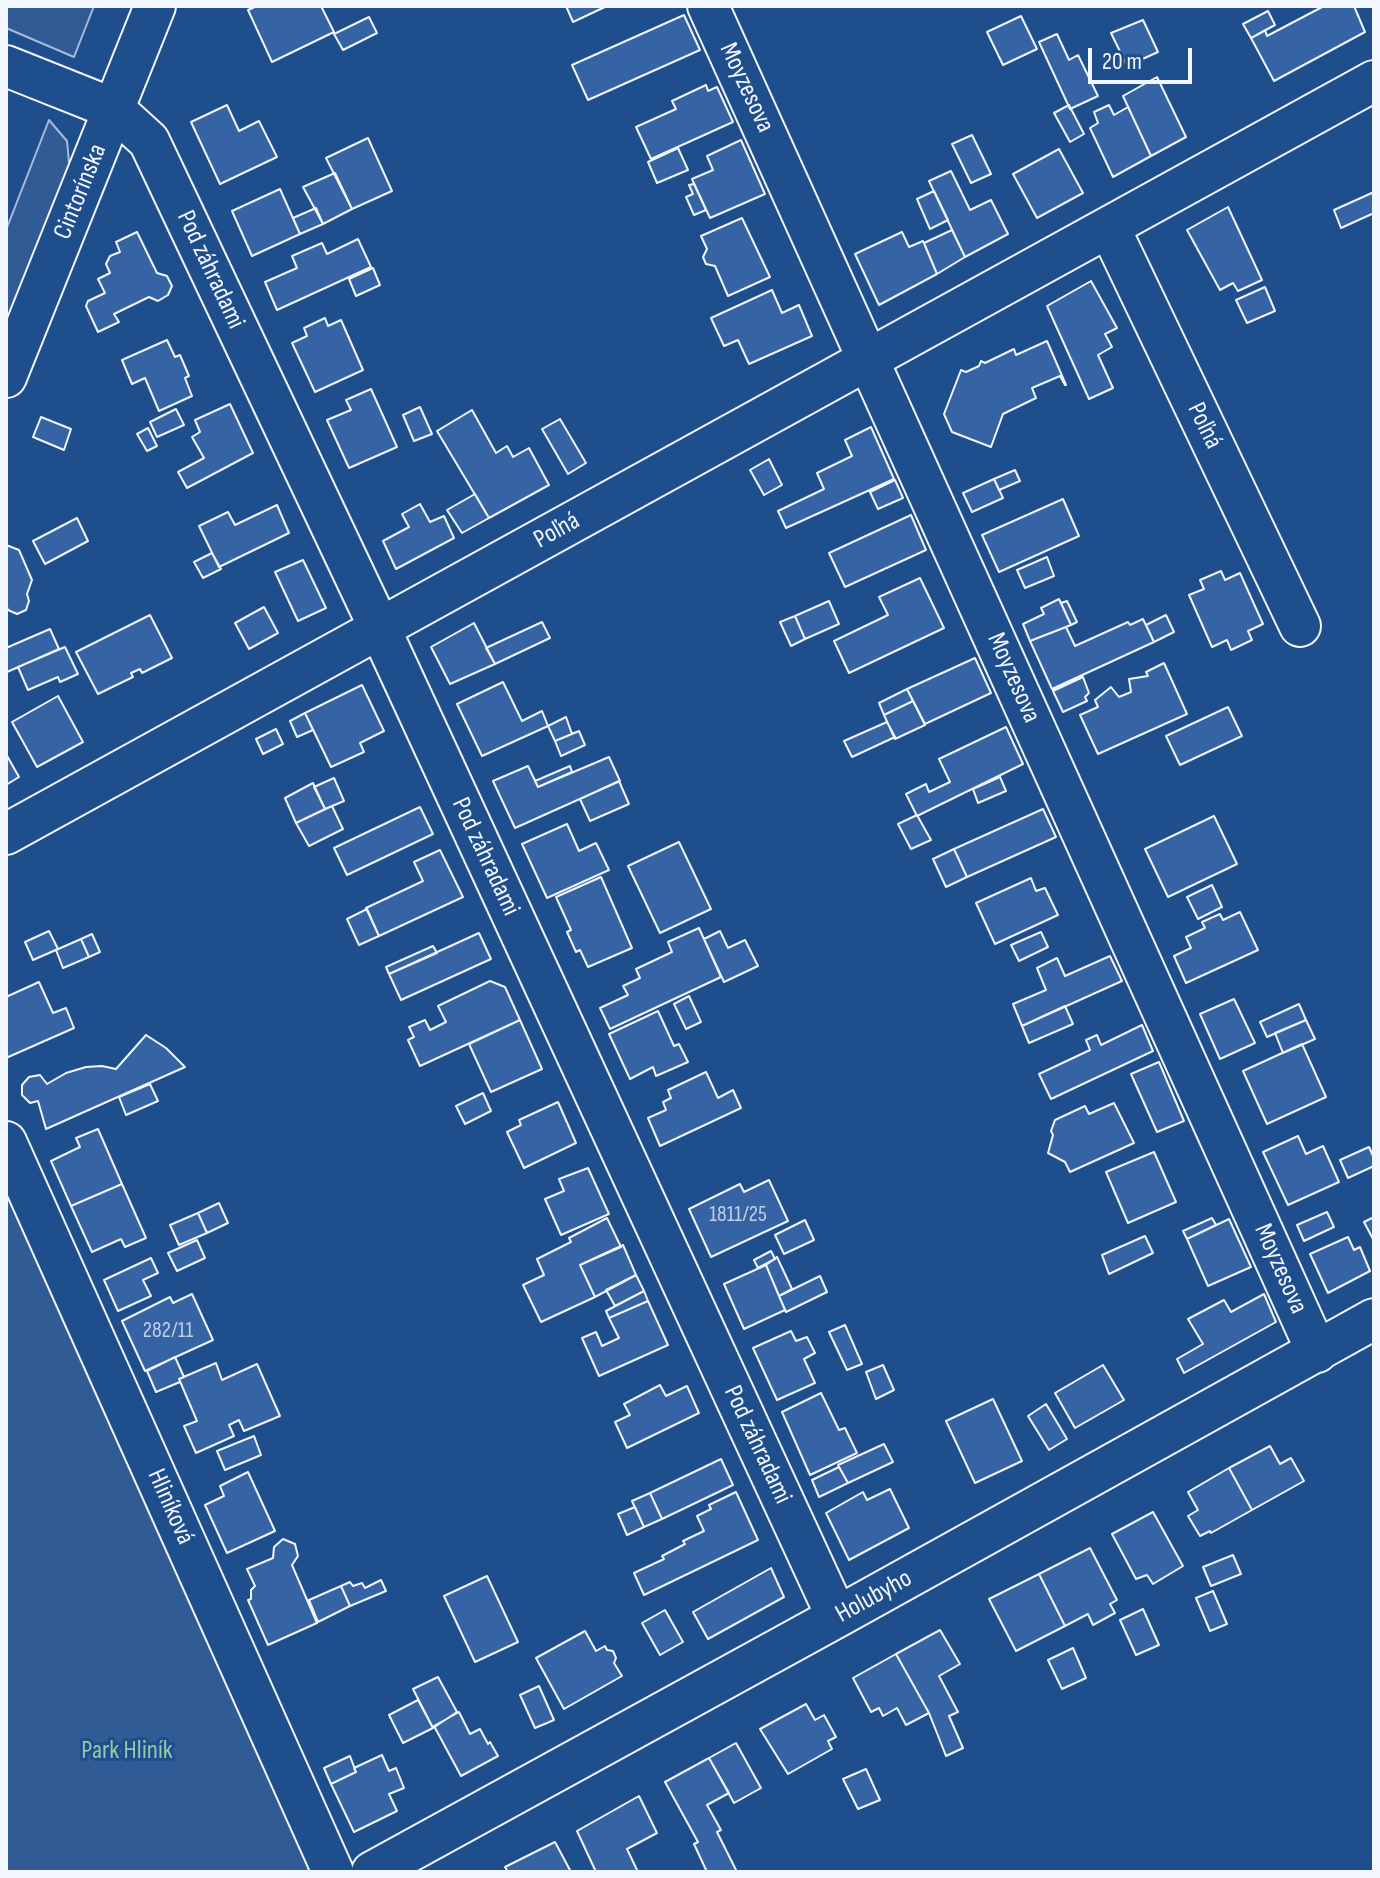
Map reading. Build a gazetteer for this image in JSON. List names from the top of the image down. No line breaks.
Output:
{"streets":{"street":["Moyzesova","Cintorínska","Pod záhradami","Poľná","Hliníková","Holubyho"]},"crossings":[["Moyzesova","Poľná"],["Moyzesova","Holubyho"],["Cintorínska","Pod záhradami"],["Pod záhradami","Poľná"],["Pod záhradami","Holubyho"]],"parks":["Park Hliník"],"house_numbers":["1811/25","282/11"],"scale_bar":"20 m"}
